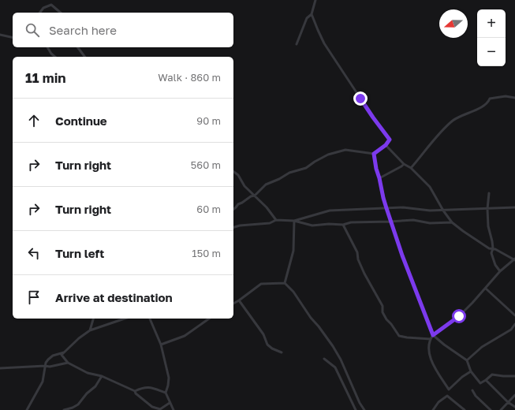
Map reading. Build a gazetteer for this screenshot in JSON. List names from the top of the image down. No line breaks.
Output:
{"north":"left","page":{"map_buttons":["+","−"],"search":"Search here","heading":["11 min","Walk · 860 m"],"list":[["Continue","90 m"],["Turn right","560 m"],["Turn right","60 m"],["Turn left","150 m"],"Arrive at destination"]}}
